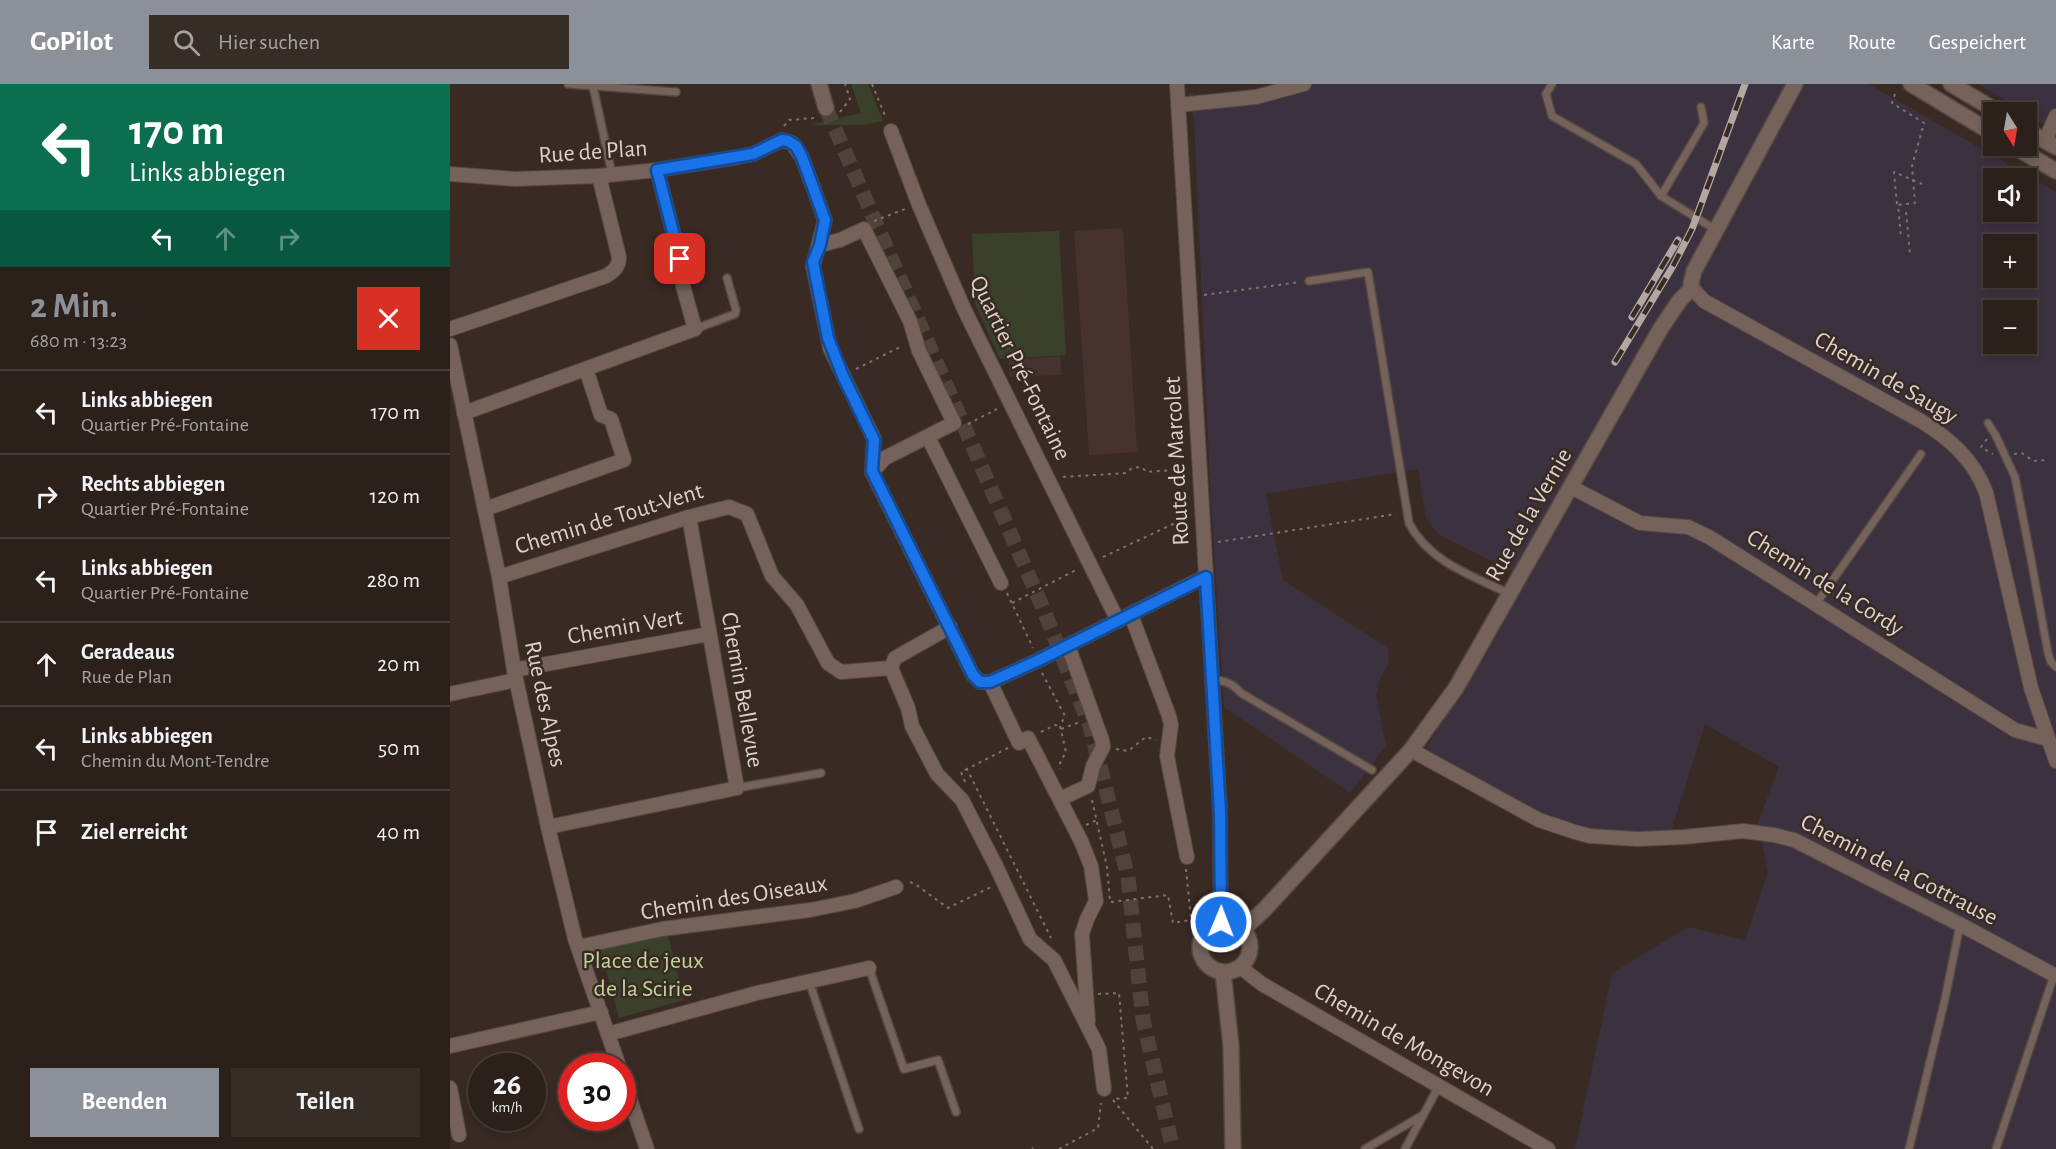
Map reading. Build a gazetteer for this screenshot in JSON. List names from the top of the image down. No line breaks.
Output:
{"streets":{"street":["Rue de Plan","Quartier Pré-Fontaine","Chemin de Saugy","Route de Marcolet","Rue de la Vernie","Chemin de Tout-Vent","Chemin de la Cordy","Chemin Vert","Chemin Bellevue","Rue des Alpes","Chemin de la Gottrause","Chemin des Oiseaux","Chemin de Mongevon"]},"crossings":[["Chemin de Saugy","Rue de la Vernie"],["Chemin de Saugy","Chemin de la Cordy"],["Route de Marcolet","Rue de la Vernie"],["Route de Marcolet","Chemin de Mongevon"],["Rue de la Vernie","Chemin de la Cordy"],["Rue de la Vernie","Chemin de la Gottrause"],["Rue de la Vernie","Chemin de Mongevon"],["Chemin de Tout-Vent","Chemin Bellevue"],["Chemin de Tout-Vent","Rue des Alpes"],["Chemin Vert","Chemin Bellevue"],["Chemin Vert","Rue des Alpes"],["Chemin Bellevue","Rue des Alpes"],["Rue des Alpes","Chemin des Oiseaux"]],"parks":["Place de jeux de la Scirie"],"north":"bottom","page":{"header":"GoPilot","search":"Hier suchen","nav":["Karte","Route","Gespeichert"],"turn":["170 m","Links abbiegen"],"map_buttons":["+","−"],"heading":["2 Min.","680 m · 13:23"],"list":[{"name":"Links abbiegen","note":"Quartier Pré-Fontaine","value":"170 m"},{"name":"Rechts abbiegen","note":"Quartier Pré-Fontaine","value":"120 m"},{"name":"Links abbiegen","note":"Quartier Pré-Fontaine","value":"280 m"},{"name":"Geradeaus","note":"Rue de Plan","value":"20 m"},{"name":"Links abbiegen","note":"Chemin du Mont-Tendre","value":"50 m"},{"name":"Ziel erreicht","value":"40 m"}],"speed":"26 km/h","limit":"30","buttons":["Beenden","Teilen"]}}
